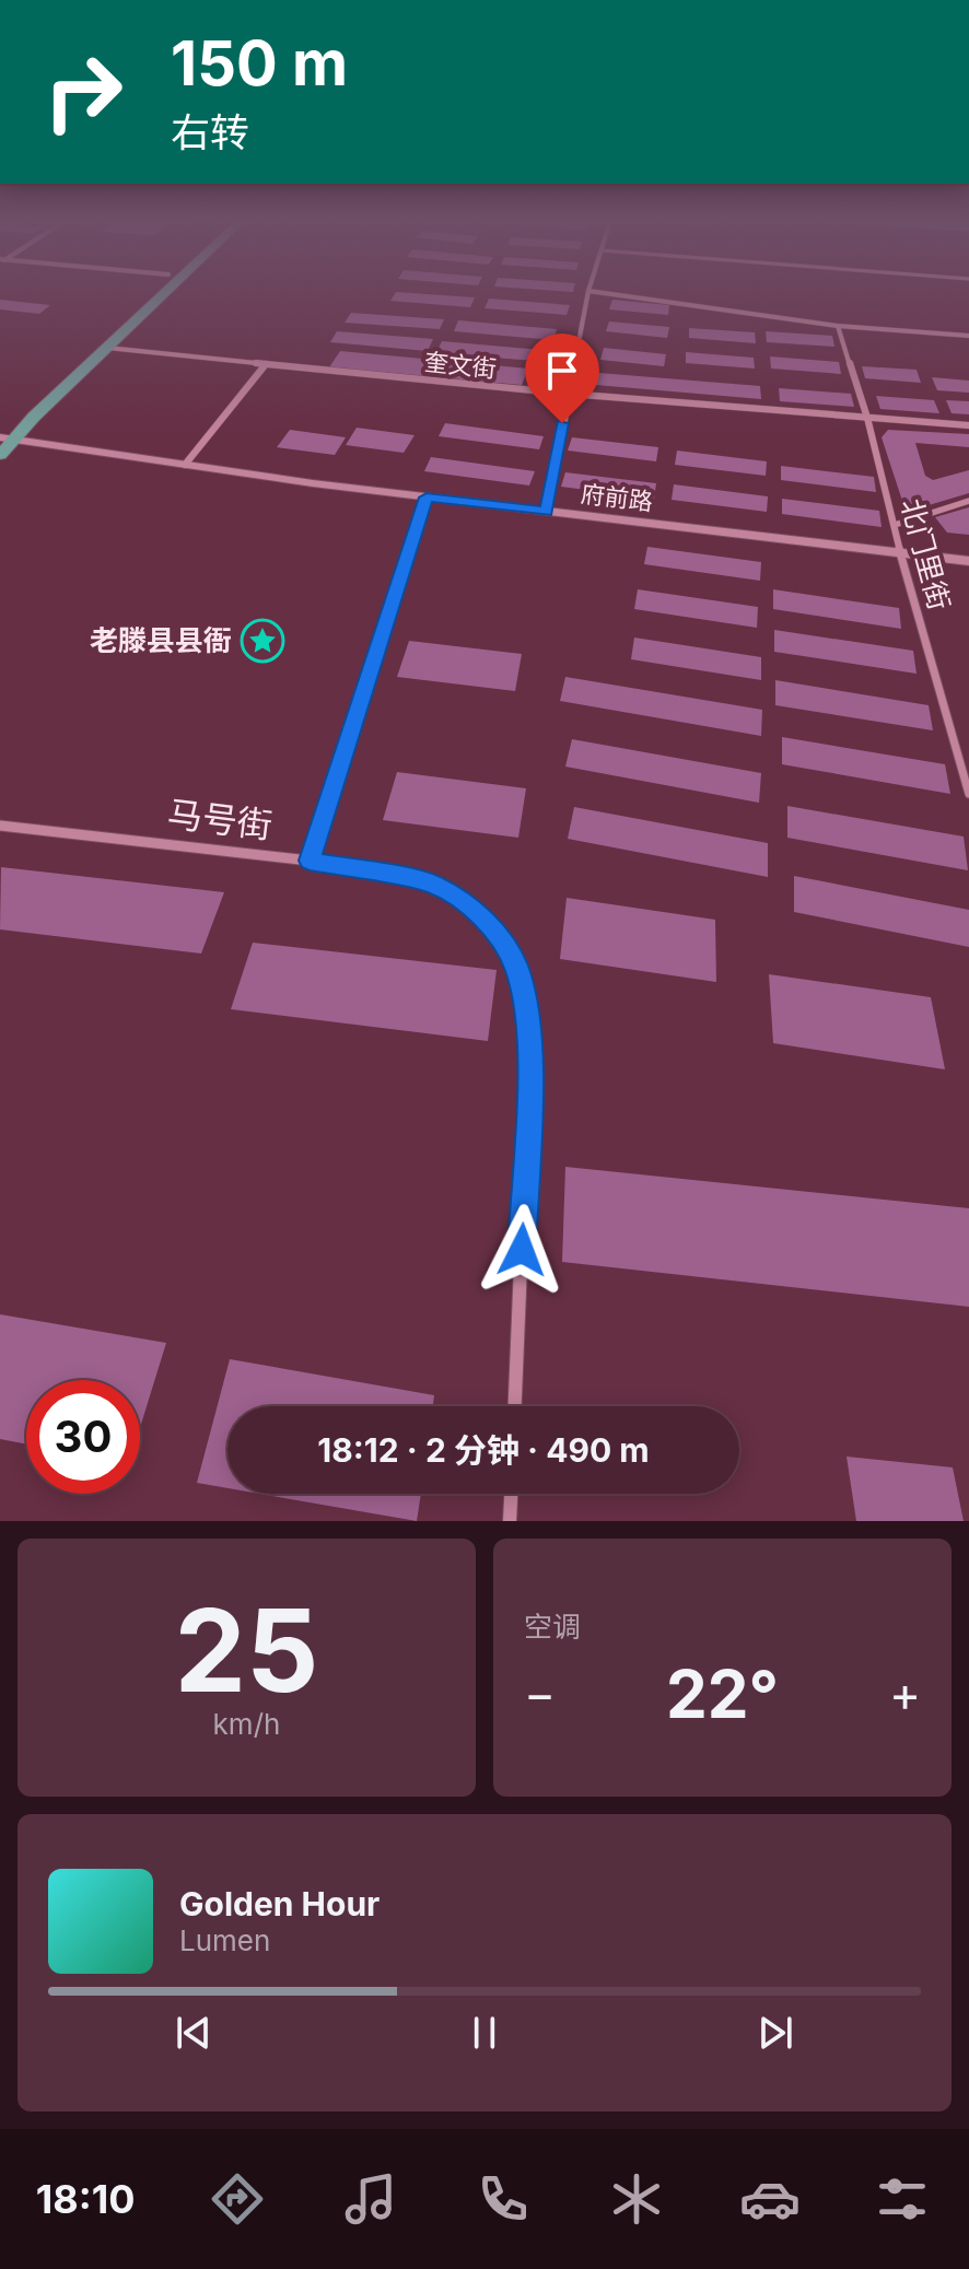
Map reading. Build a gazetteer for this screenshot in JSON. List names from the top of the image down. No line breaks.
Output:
{"streets":{"main road":["府前路"],"street":["奎文街","北门里街","马号街"]},"crossings":[["奎文街","北门里街"],["府前路","北门里街"]],"places":{"place":["老滕县县衙"]},"page":{"turn":["150 m","右转"],"limit":"30","trip":"18:12 · 2 分钟 · 490 m","tile":[["25","km/h"],"空调"],"heat":["−","22°","+"],"song":["Golden Hour","Lumen"],"tabs":"18:10"}}
